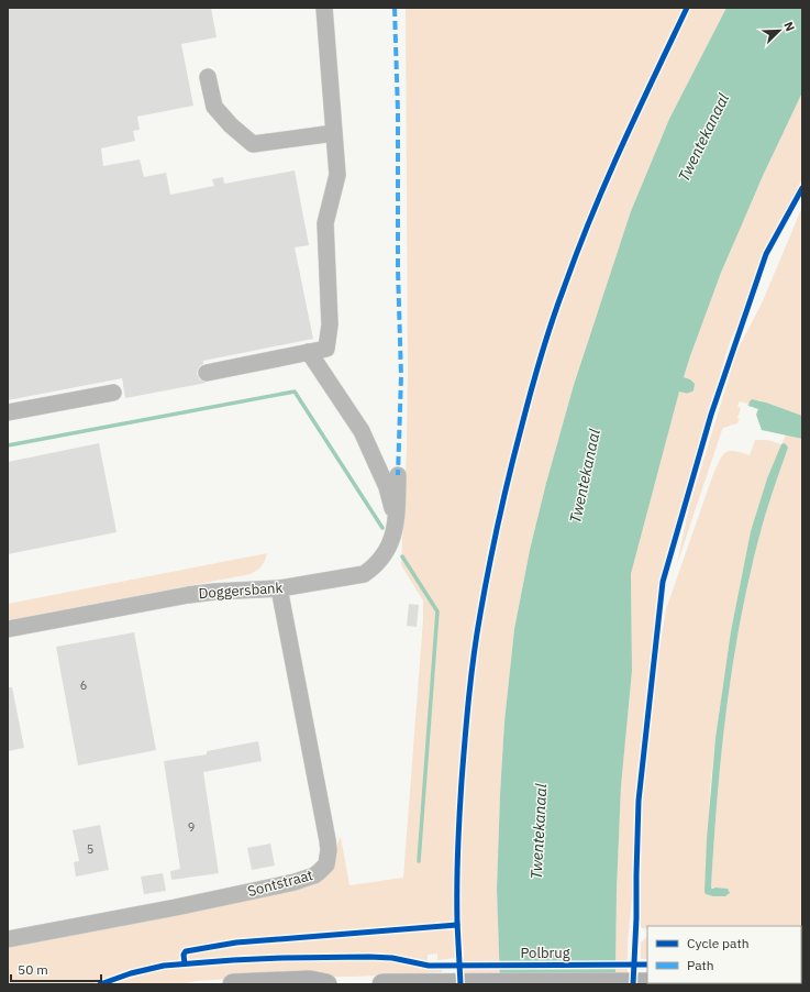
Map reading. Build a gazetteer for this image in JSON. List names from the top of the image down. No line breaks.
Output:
{"streets":{"street":["Doggersbank","Sontstraat"],"cycle path":["Polbrug"]},"crossings":[["Doggersbank","Sontstraat"]],"water":["Twentekanaal"],"house_numbers":["6","9","5"],"legend":["Cycle path","Path"],"scale_bar":"50 m","north":"top right"}
